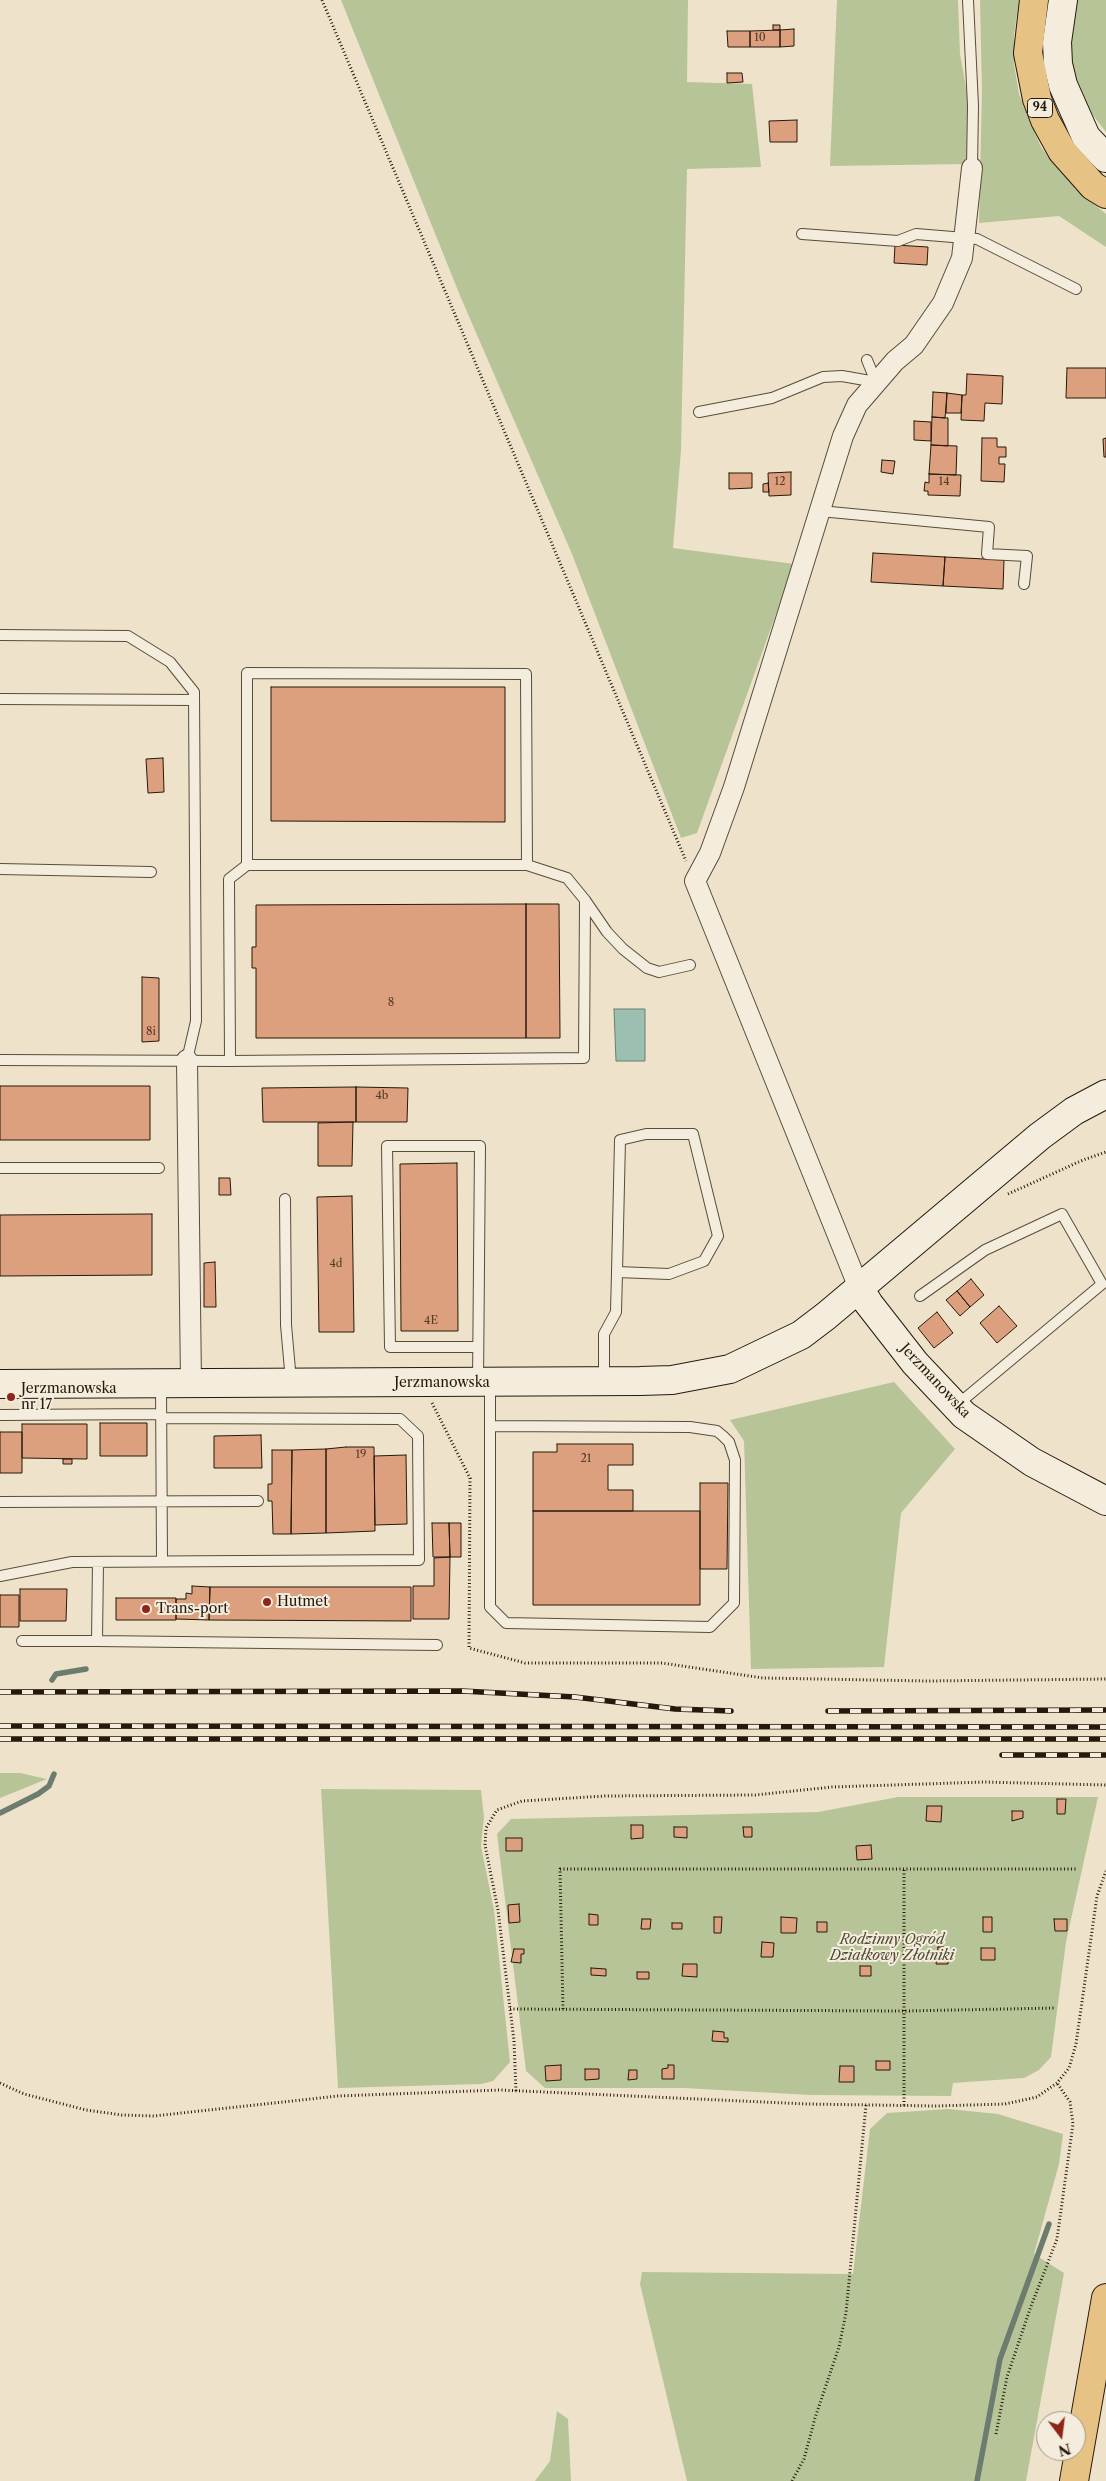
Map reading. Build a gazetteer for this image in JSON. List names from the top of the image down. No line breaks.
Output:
{"streets":{"main road":["94"],"street":["Jerzmanowska"]},"parks":["Rodzinny Ogród Działkowy Złotniki"],"places":["Jerzmanowska nr 17","Hutmet","Trans-port"],"house_numbers":["10","12","14","8","8i","4b","4d","4E","19","21"],"north":"bottom"}
